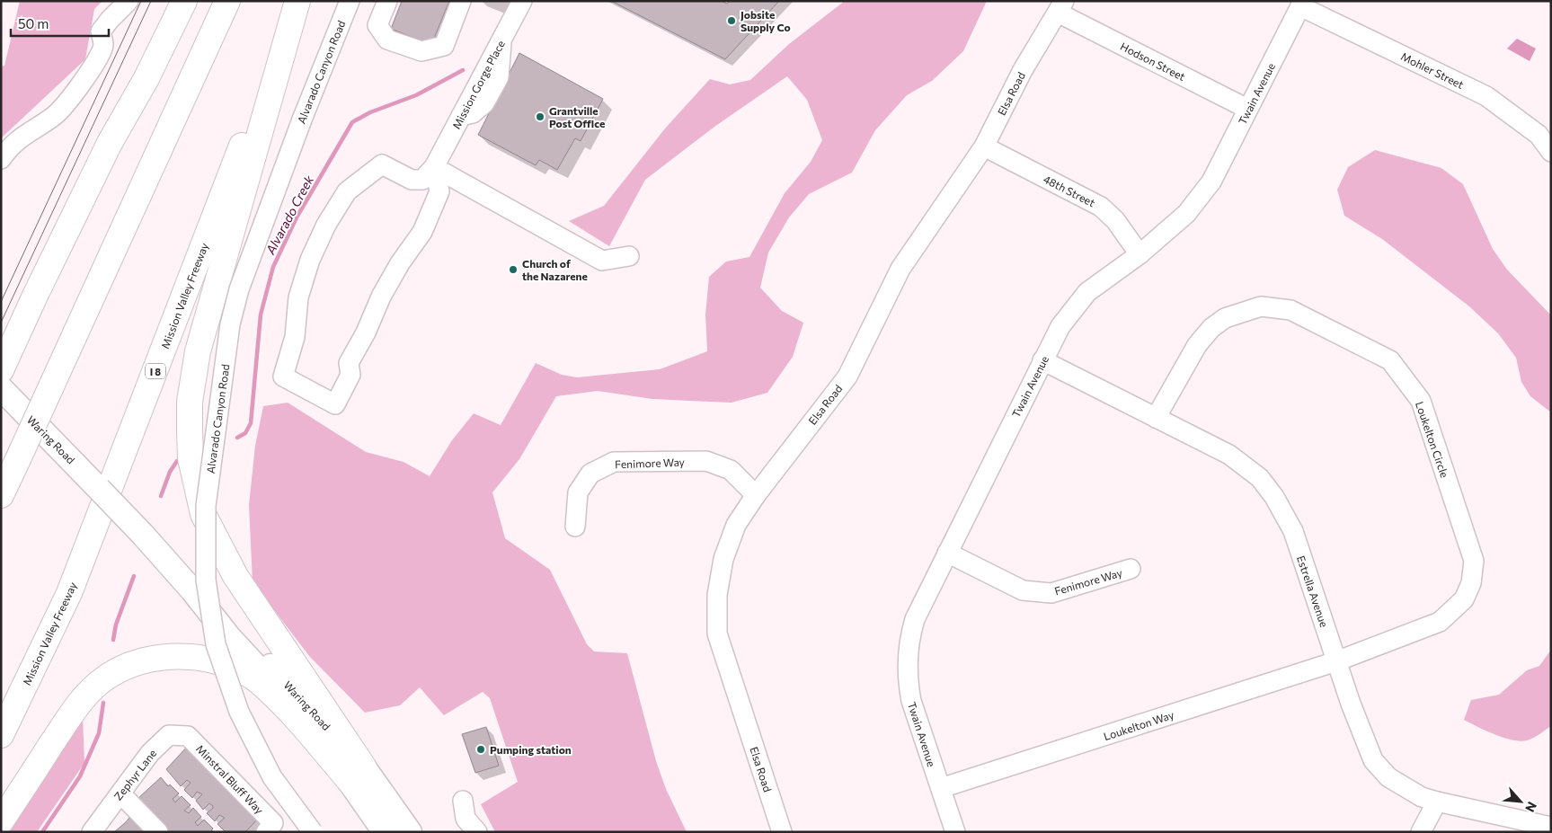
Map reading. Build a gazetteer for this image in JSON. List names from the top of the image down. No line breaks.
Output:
{"streets":{"highway":["Mission Valley Freeway","I 8"],"main road":["Waring Road"],"street":["Hodson Street","Mohler Street","Alvarado Canyon Road","Mission Gorge Place","Elsa Road","Twain Avenue","48th Street","Loukelton Circle","Fenimore Way","Estrella Avenue","Loukelton Way","Zephyr Lane","Minstral Bluff Way"]},"crossings":[["Hodson Street","Elsa Road"],["Hodson Street","Twain Avenue"],["Mohler Street","Twain Avenue"],["Elsa Road","48th Street"],["Elsa Road","Fenimore Way"],["Twain Avenue","48th Street"],["Twain Avenue","Fenimore Way"],["Twain Avenue","Estrella Avenue"],["Twain Avenue","Loukelton Way"],["Loukelton Circle","Estrella Avenue"],["Loukelton Circle","Loukelton Way"],["Estrella Avenue","Loukelton Way"],["Zephyr Lane","Minstral Bluff Way"]],"water":["Alvarado Creek"],"places":["Jobsite Supply Co","Grantville Post Office","Church of the Nazarene","Pumping station"],"scale_bar":"50 m","north":"bottom right"}
